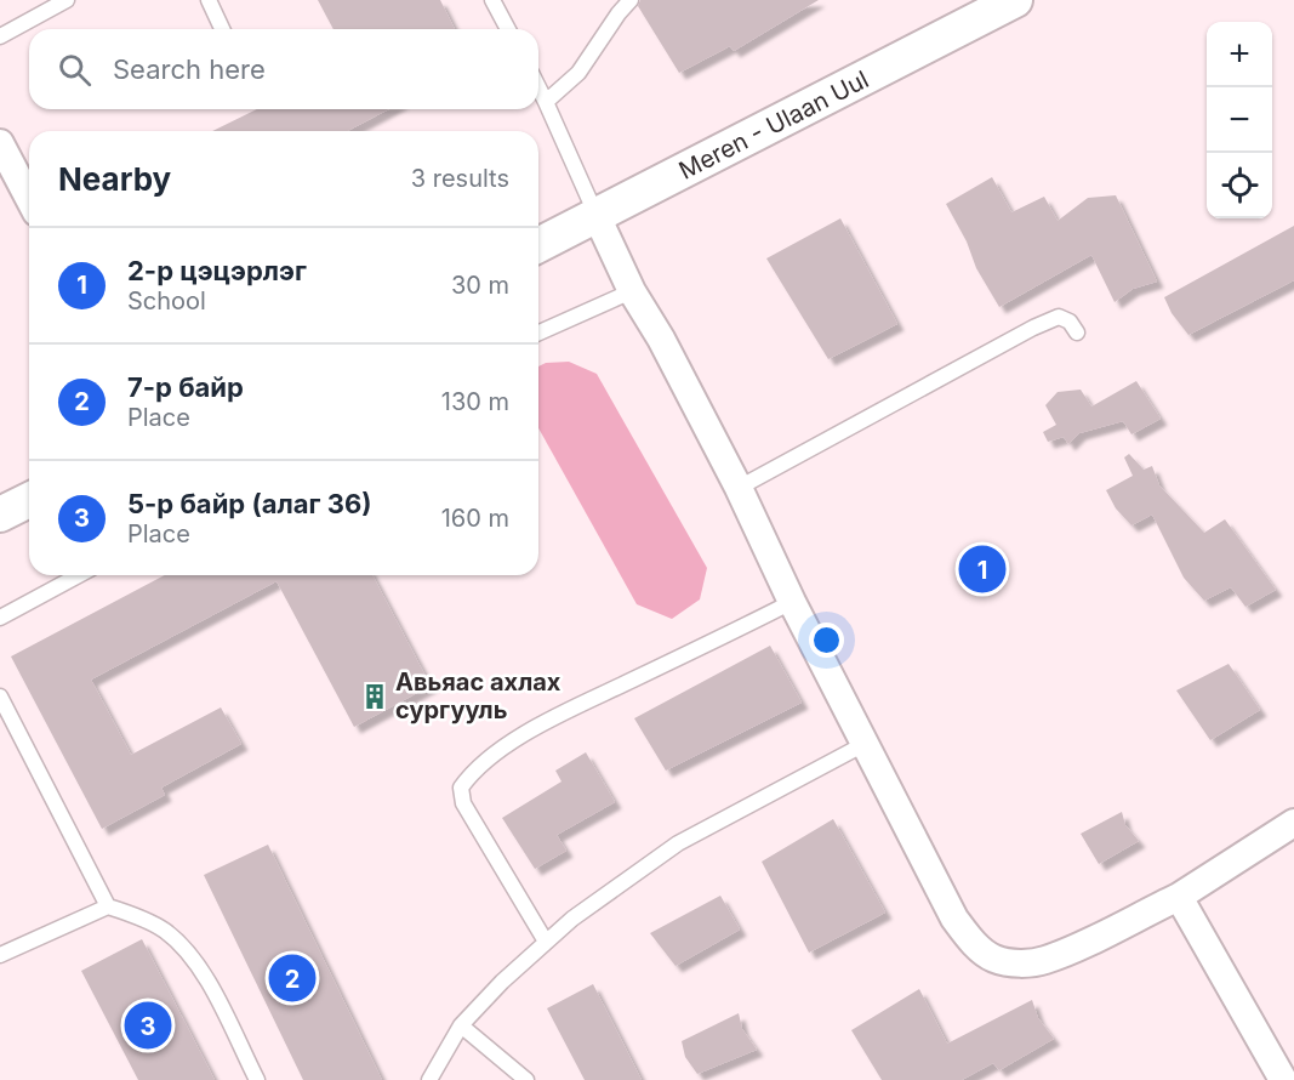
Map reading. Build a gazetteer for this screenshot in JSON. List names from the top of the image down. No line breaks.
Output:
{"streets":{"street":["Meren - Ulaan Uul"]},"places":{"building":["Авьяас ахлах сургууль"]},"page":{"map_buttons":["+","−"],"search":"Search here","heading":["Nearby","3 results"],"list":[{"mark":"1","name":"2-р цэцэрлэг","note":"School","value":"30 m"},{"mark":"2","name":"7-р байр","note":"Place","value":"130 m"},{"mark":"3","name":"5-р байр (алаг 36)","note":"Place","value":"160 m"}],"pins":["1","2","3"]}}
